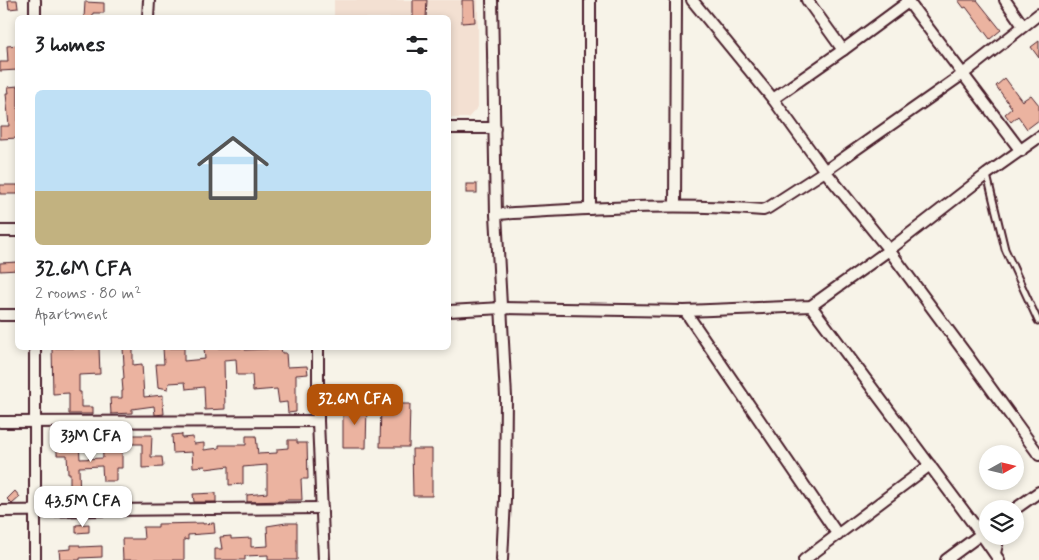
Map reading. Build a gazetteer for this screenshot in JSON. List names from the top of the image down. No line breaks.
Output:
{"north":"right","page":{"heading":"3 homes","list":[{"name":"32.6M CFA","note":"2 rooms · 80 m² · Apartment"}],"price":["32.6M CFA","33M CFA","43.5M CFA"]}}
